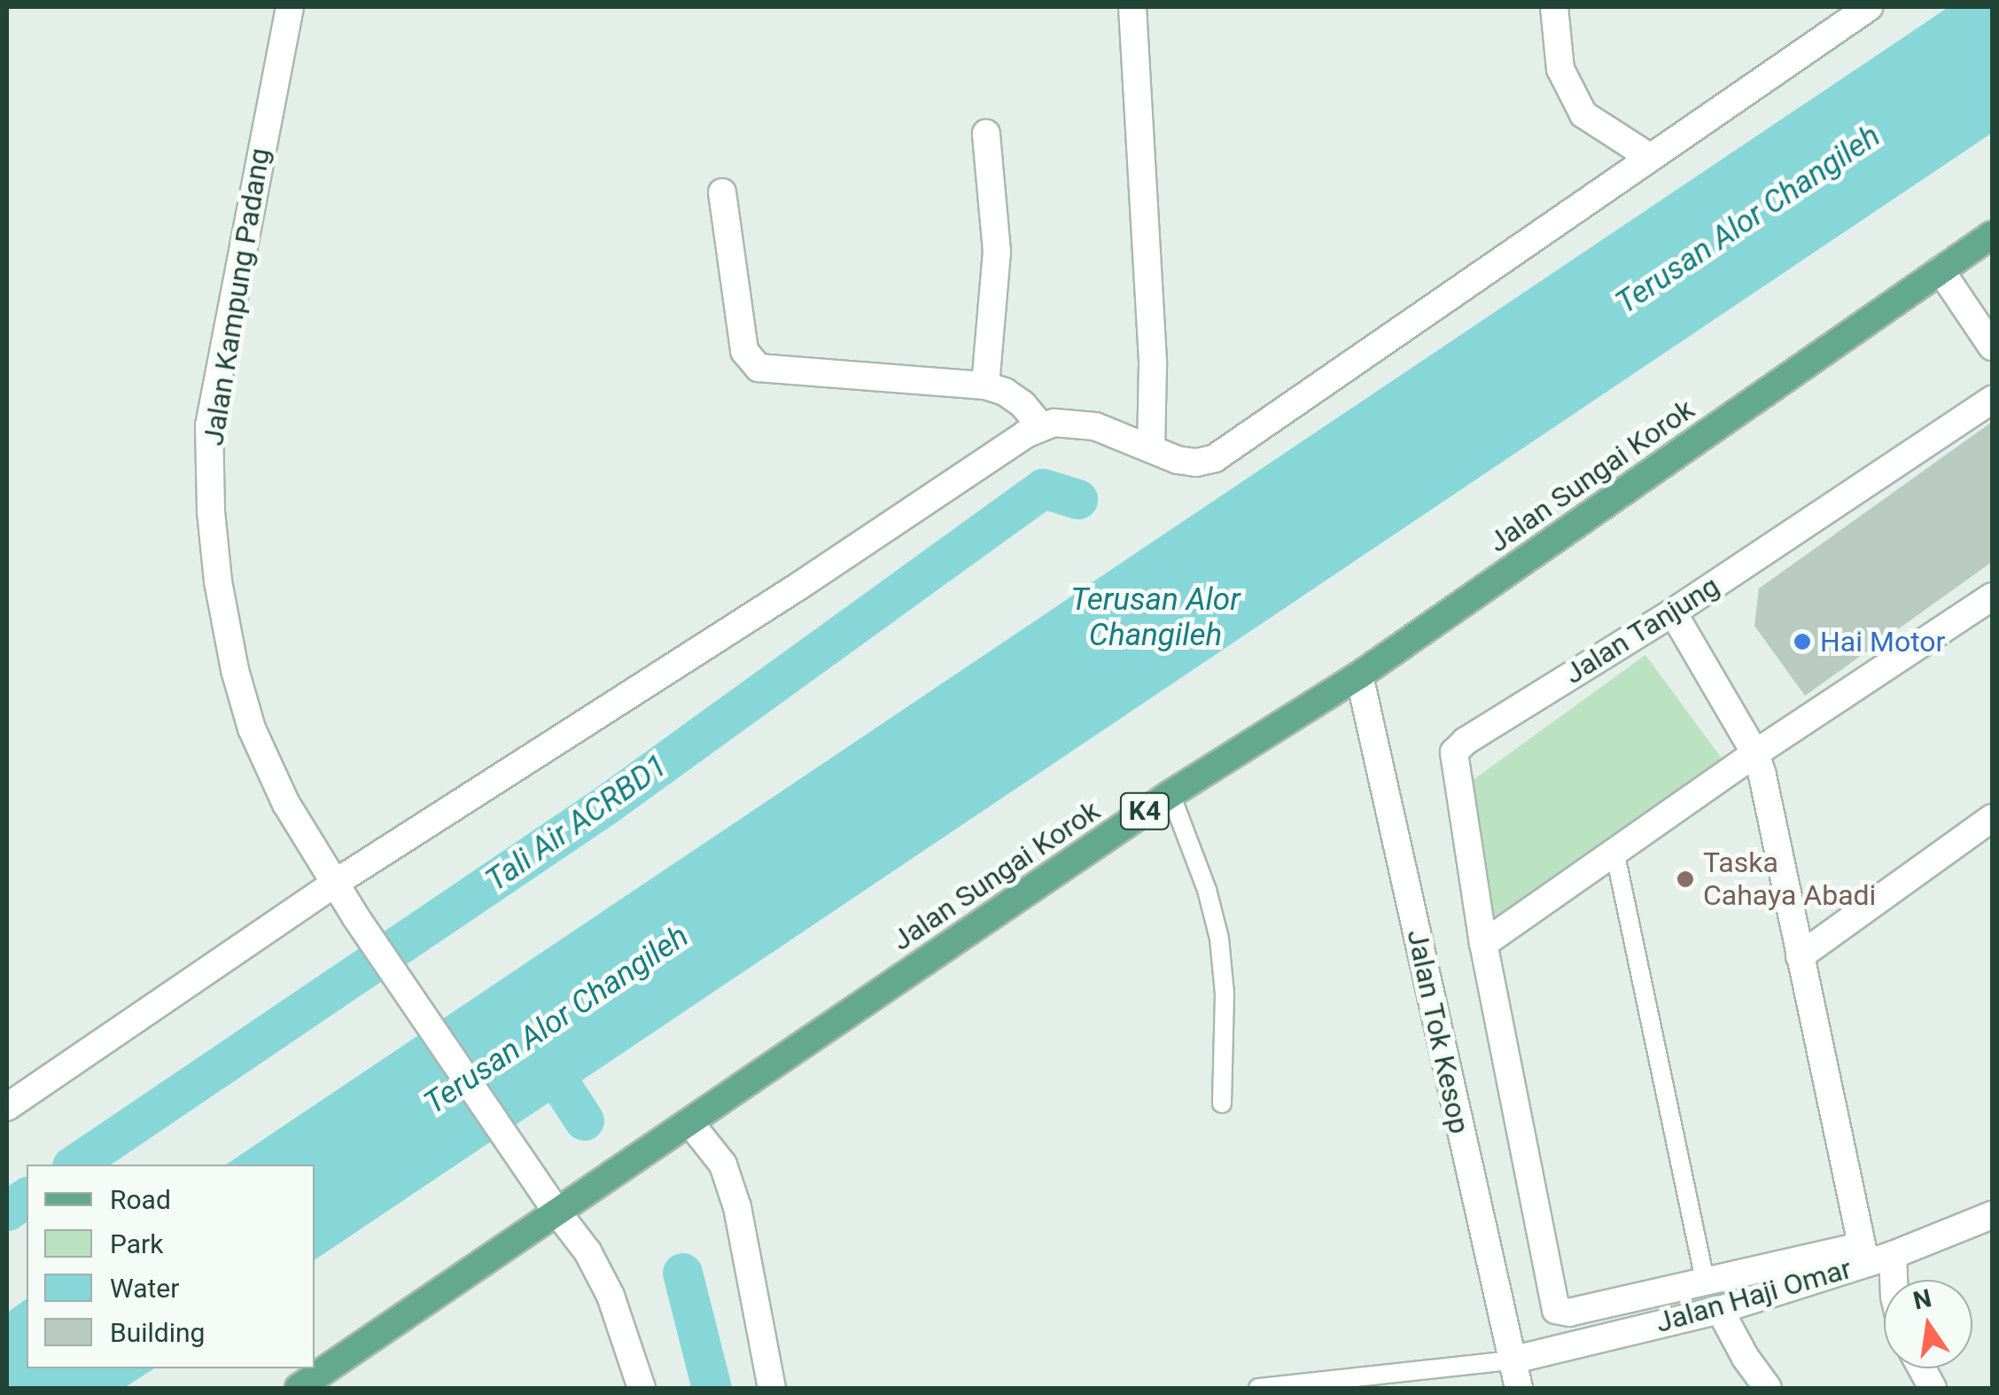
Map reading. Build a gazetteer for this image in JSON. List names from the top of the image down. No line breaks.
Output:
{"streets":{"main road":["Jalan Sungai Korok","K4"],"street":["Jalan Kampung Padang","Jalan Tanjung","Jalan Tok Kesop","Jalan Haji Omar"]},"crossings":[["Jalan Kampung Padang","Jalan Sungai Korok"],["Jalan Sungai Korok","Jalan Tok Kesop"],["Jalan Tok Kesop","Jalan Haji Omar"]],"water":["Terusan Alor Changileh","Tali Air ACRBD1"],"places":["Hai Motor","Taska Cahaya Abadi"],"legend":["Road","Park","Water","Building"],"north":"top"}
